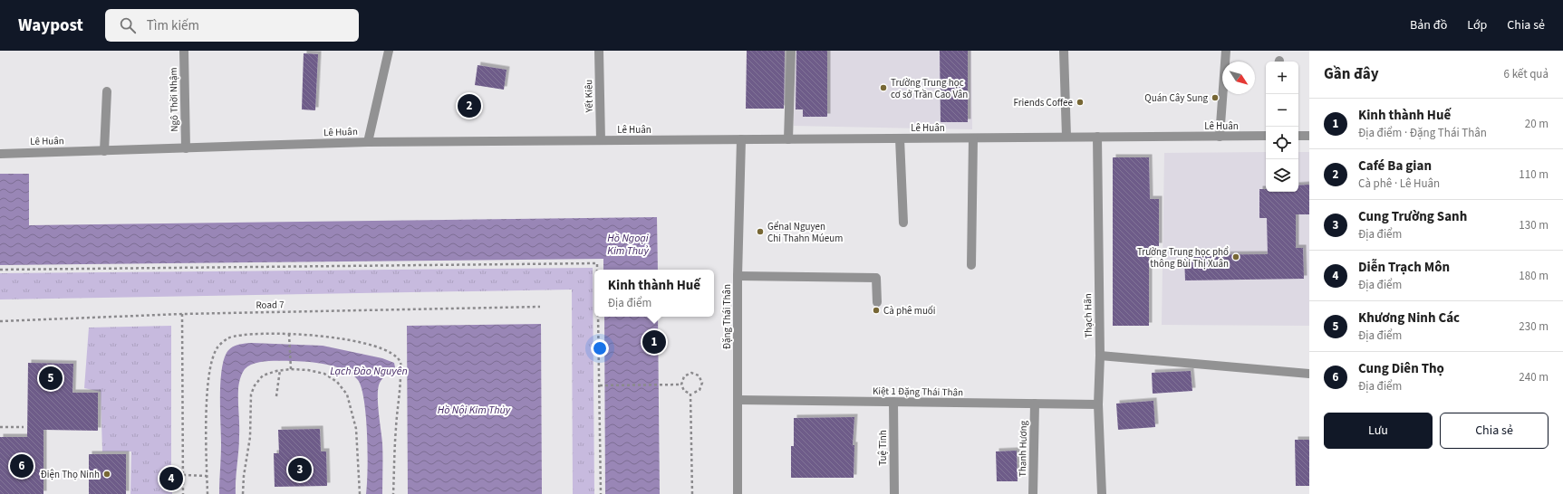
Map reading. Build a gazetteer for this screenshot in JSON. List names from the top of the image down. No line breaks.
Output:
{"streets":{"street":["Yết Kiêu","Ngô Thời Nhậm","Lê Huân","Thạch Hãn","Đặng Thái Thân","Kiệt 1 Đặng Thái Thân","Tuệ Tĩnh","Thanh Hương"],"path":["Road 7"]},"crossings":[["Yết Kiêu","Lê Huân"],["Ngô Thời Nhậm","Lê Huân"],["Lê Huân","Thạch Hãn"],["Lê Huân","Đặng Thái Thân"],["Thạch Hãn","Kiệt 1 Đặng Thái Thân"],["Đặng Thái Thân","Kiệt 1 Đặng Thái Thân"],["Kiệt 1 Đặng Thái Thân","Tuệ Tĩnh"],["Kiệt 1 Đặng Thái Thân","Thanh Hương"]],"water":["Hồ Ngoại Kim Thuỷ","Lạch Đào Nguyên","Hồ Nội Kim Thủy"],"places":["Trường Trung học cơ sở Trần Cao Vân","Quán Cây Sung","Friends Coffee","Gểnal Nguyen Chi Thahn Múeum","Trường Trung học phổ thông Bùi Thị Xuân","Cà phê muối","Điện Thọ Ninh"],"north":"bottom right","page":{"header":"Waypost","search":"Tìm kiếm","nav":["Bản đồ","Lớp","Chia sẻ"],"heading":["Gần đây","6 kết quả"],"map_buttons":["+","−"],"pins":["2","1","5","6","3","4"],"list":[{"mark":"1","name":"Kinh thành Huế","note":"Địa điểm · Đặng Thái Thân","value":"20 m"},{"mark":"2","name":"Café Ba gian","note":"Cà phê · Lê Huân","value":"110 m"},{"mark":"3","name":"Cung Trường Sanh","note":"Địa điểm","value":"130 m"},{"mark":"4","name":"Diễn Trạch Môn","note":"Địa điểm","value":"180 m"},{"mark":"5","name":"Khương Ninh Các","note":"Địa điểm","value":"230 m"},{"mark":"6","name":"Cung Diên Thọ","note":"Địa điểm","value":"240 m"}],"popup":["Kinh thành Huế","Địa điểm"],"buttons":["Lưu","Chia sẻ"]}}
